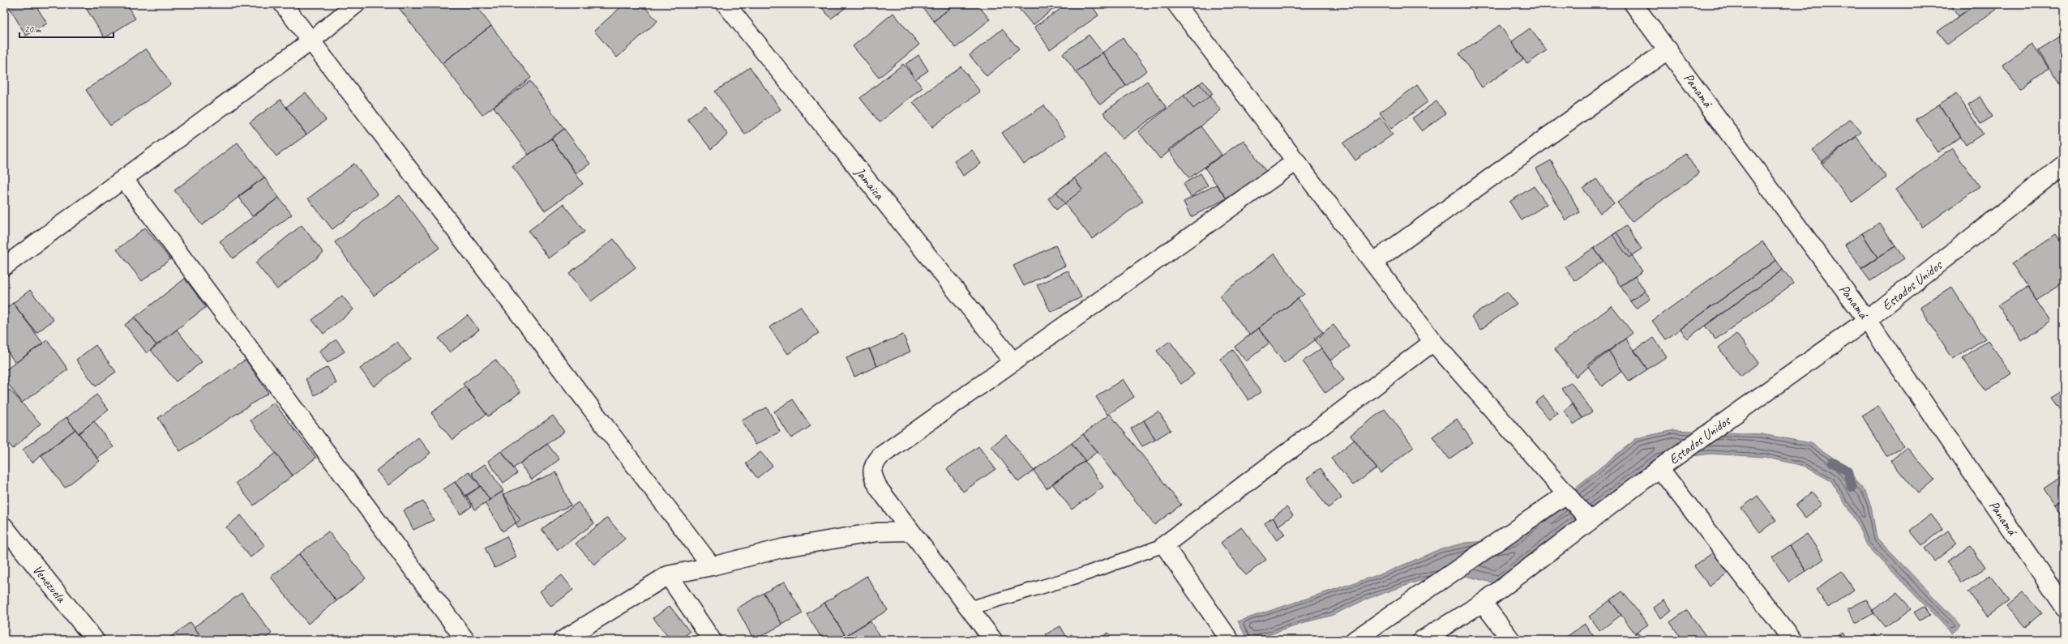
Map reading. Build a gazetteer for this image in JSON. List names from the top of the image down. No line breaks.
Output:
{"streets":{"street":["Panamá","Jamaica","Estados Unidos","Venezuela"]},"crossings":[["Panamá","Estados Unidos"]],"scale_bar":"20 m"}
